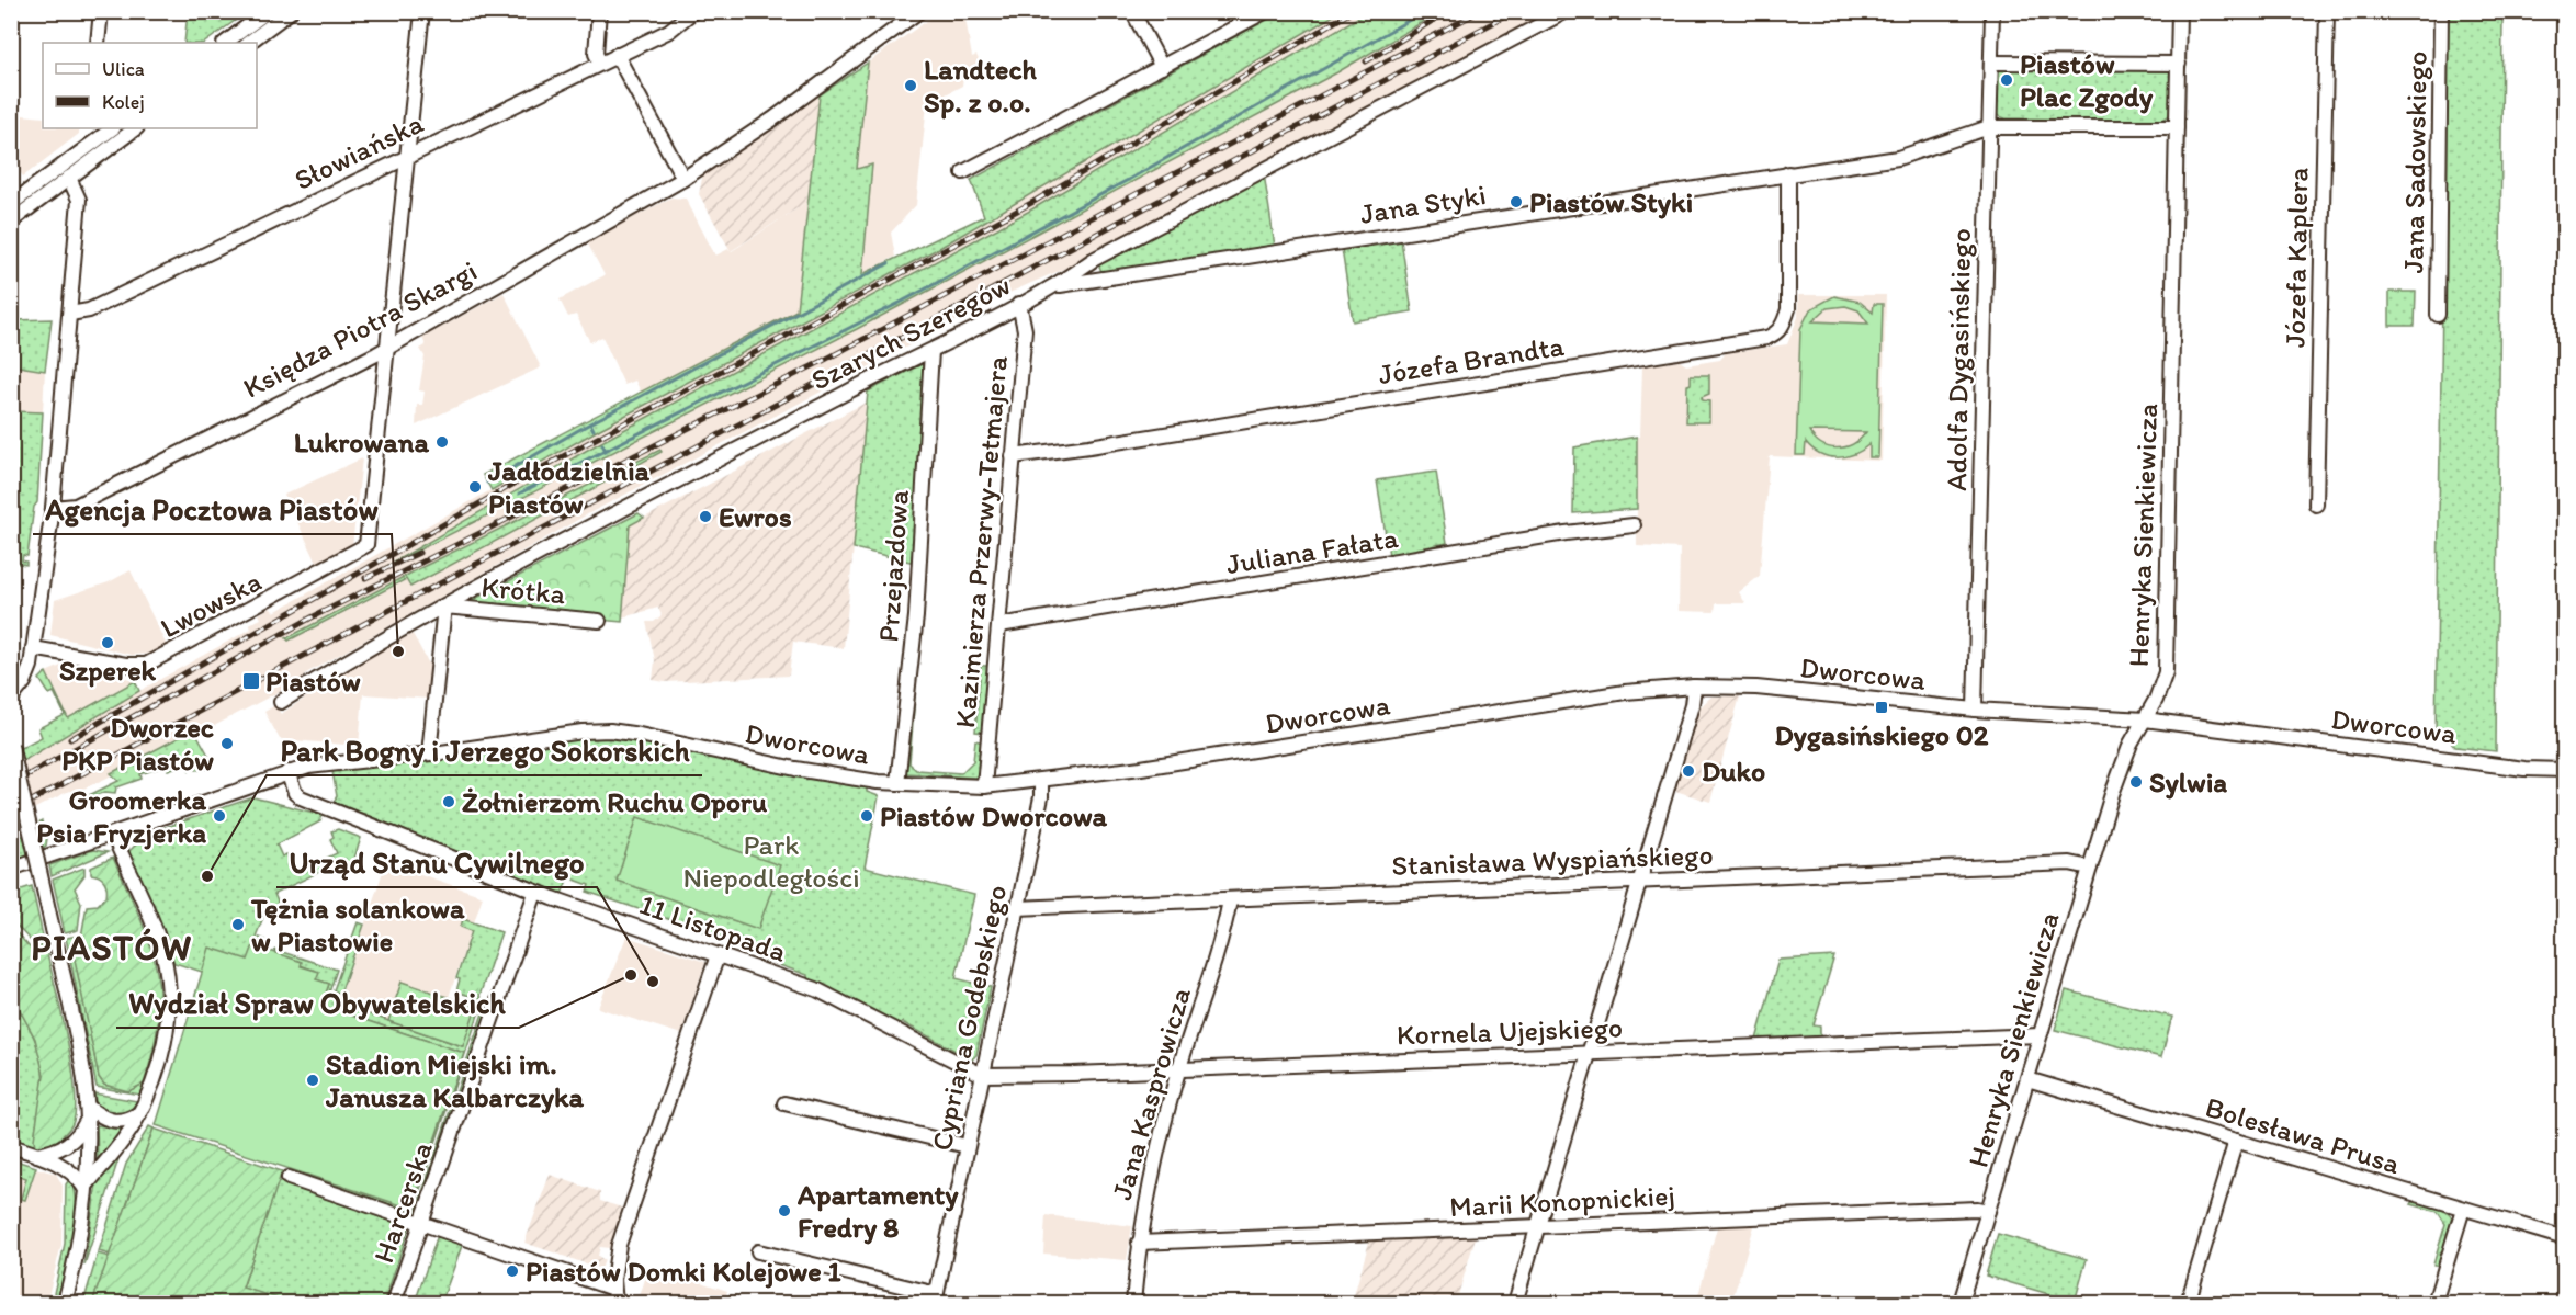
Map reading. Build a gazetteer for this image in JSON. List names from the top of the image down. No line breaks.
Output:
{"streets":{"street":["Słowiańska","Jana Sadowskiego","Jana Styki","Józefa Kaplera","Księdza Piotra Skargi","Szarych Szeregów","Józefa Brandta","Adolfa Dygasińskiego","Henryka Sienkiewicza","Kazimierza Przerwy-Tetmajera","Juliana Fałata","Przejazdowa","Krótka","Lwowska","Dworcowa","Stanisława Wyspiańskiego","11 Listopada","Cypriana Godebskiego","Kornela Ujejskiego","Jana Kasprowicza","Bolesława Prusa","Marii Konopnickiej","Harcerska"]},"crossings":[["Jana Styki","Szarych Szeregów"],["Jana Styki","Józefa Brandta"],["Jana Styki","Adolfa Dygasińskiego"],["Jana Styki","Henryka Sienkiewicza"],["Księdza Piotra Skargi","Lwowska"],["Szarych Szeregów","Kazimierza Przerwy-Tetmajera"],["Szarych Szeregów","Przejazdowa"],["Szarych Szeregów","Krótka"],["Józefa Brandta","Kazimierza Przerwy-Tetmajera"],["Adolfa Dygasińskiego","Dworcowa"],["Henryka Sienkiewicza","Dworcowa"],["Henryka Sienkiewicza","Stanisława Wyspiańskiego"],["Henryka Sienkiewicza","Kornela Ujejskiego"],["Henryka Sienkiewicza","Bolesława Prusa"],["Henryka Sienkiewicza","Marii Konopnickiej"],["Kazimierza Przerwy-Tetmajera","Juliana Fałata"],["Kazimierza Przerwy-Tetmajera","Dworcowa"],["Przejazdowa","Dworcowa"],["Dworcowa","11 Listopada"],["Dworcowa","Cypriana Godebskiego"],["Stanisława Wyspiańskiego","Cypriana Godebskiego"],["Stanisława Wyspiańskiego","Jana Kasprowicza"],["11 Listopada","Cypriana Godebskiego"],["11 Listopada","Kornela Ujejskiego"],["11 Listopada","Harcerska"],["Cypriana Godebskiego","Kornela Ujejskiego"],["Kornela Ujejskiego","Jana Kasprowicza"],["Jana Kasprowicza","Marii Konopnickiej"]],"districts":["PIASTÓW"],"parks":["Park Niepodległości"],"places":{"other":["Piastów Plac Zgody","Landtech Sp. z o.o.","Piastów Styki","Lukrowana","Jadłodzielnia Piastów","Ewros","Szperek","Agencja Pocztowa Piastów","Dworzec PKP Piastów","Duko","Sylwia","Żołnierzom Ruchu Oporu","Groomerka Psia Fryzjerka","Piastów Dworcowa","Park Bogny i Jerzego Sokorskich","Tężnia solankowa w Piastowie","Wydział Spraw Obywatelskich","Urząd Stanu Cywilnego","Stadion Miejski im. Janusza Kalbarczyka","Apartamenty Fredry 8","Piastów Domki Kolejowe 1"],"transit":["Piastów","Dygasińskiego 02"]},"legend":["Ulica","Kolej"]}
